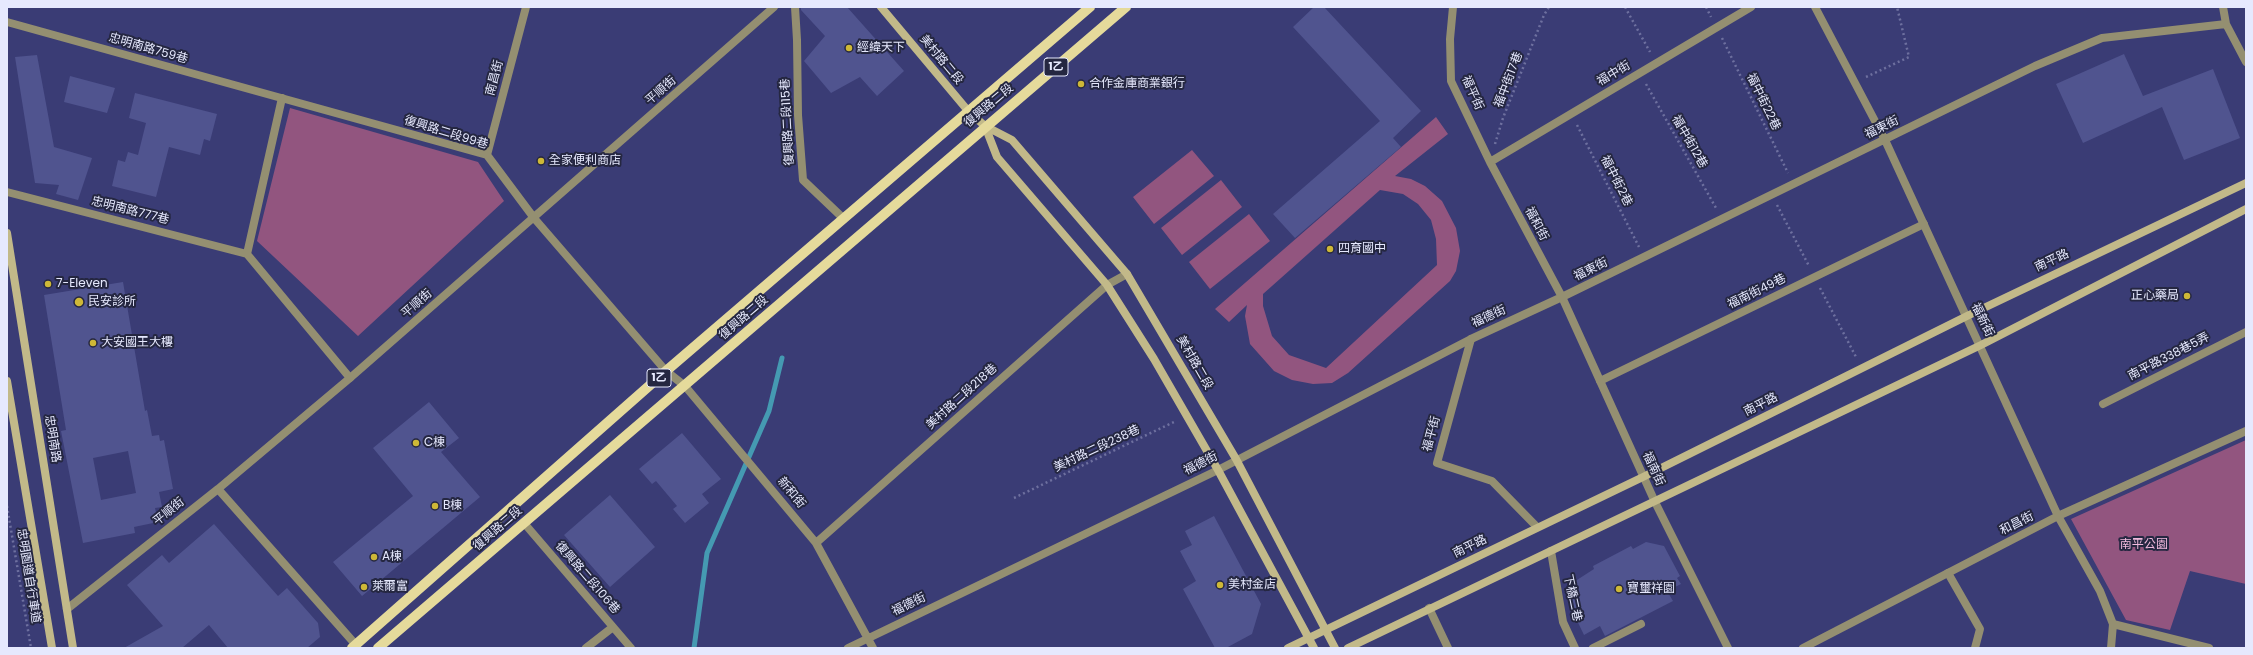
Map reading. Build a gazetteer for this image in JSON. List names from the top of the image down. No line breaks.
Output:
{"streets":{"main road":["1乙","復興路二段"],"street":["忠明南路759巷","美村路二段","福中街","南昌街","平順街","福平街","復興路二段115巷","福東街","復興路二段99巷","忠明南路777巷","福和街","南平路","福南街49巷","福德街","福新街","南平路338巷5弄","美村路二段218巷","忠明南路","福南街","新和街","和昌街","復興路二段106巷","下橋二巷"],"path":["福中街17巷","福中街22巷","福中街12巷","福中街2巷","美村路二段238巷","忠明園道自行車道"]},"crossings":[["忠明南路759巷","復興路二段99巷"],["美村路二段","復興路二段"],["美村路二段","南平路"],["美村路二段","福德街"],["美村路二段","美村路二段218巷"],["美村路二段","美村路二段238巷"],["福中街","福中街17巷"],["福中街","福平街"],["福中街","福中街22巷"],["福中街","福中街12巷"],["福中街","福中街2巷"],["福中街","福和街"],["南昌街","復興路二段99巷"],["福中街17巷","福平街"],["福中街17巷","福和街"],["平順街","復興路二段99巷"],["平順街","忠明南路"],["福平街","福和街"],["福平街","南平路"],["福平街","福德街"],["福中街22巷","福東街"],["復興路二段","復興路二段115巷"],["復興路二段","復興路二段99巷"],["復興路二段","新和街"],["復興路二段","復興路二段106巷"],["福東街","福中街12巷"],["福東街","福中街2巷"],["福東街","福和街"],["福東街","福德街"],["福東街","福新街"],["福東街","福南街"],["復興路二段99巷","新和街"],["福和街","福德街"],["福和街","福南街"],["南平路","福新街"],["南平路","福南街"],["福南街49巷","福新街"],["福南街49巷","福南街"],["福德街","福南街"],["福德街","新和街"],["福新街","和昌街"],["美村路二段218巷","新和街"]],"parks":["南平公園"],"places":["經緯天下","合作金庫商業銀行","全家便利商店","四育國中","7-Eleven","正心藥局","民安診所","大安國王大樓","C棟","B棟","A棟","美村金店","萊爾富","寶璽祥園"]}
